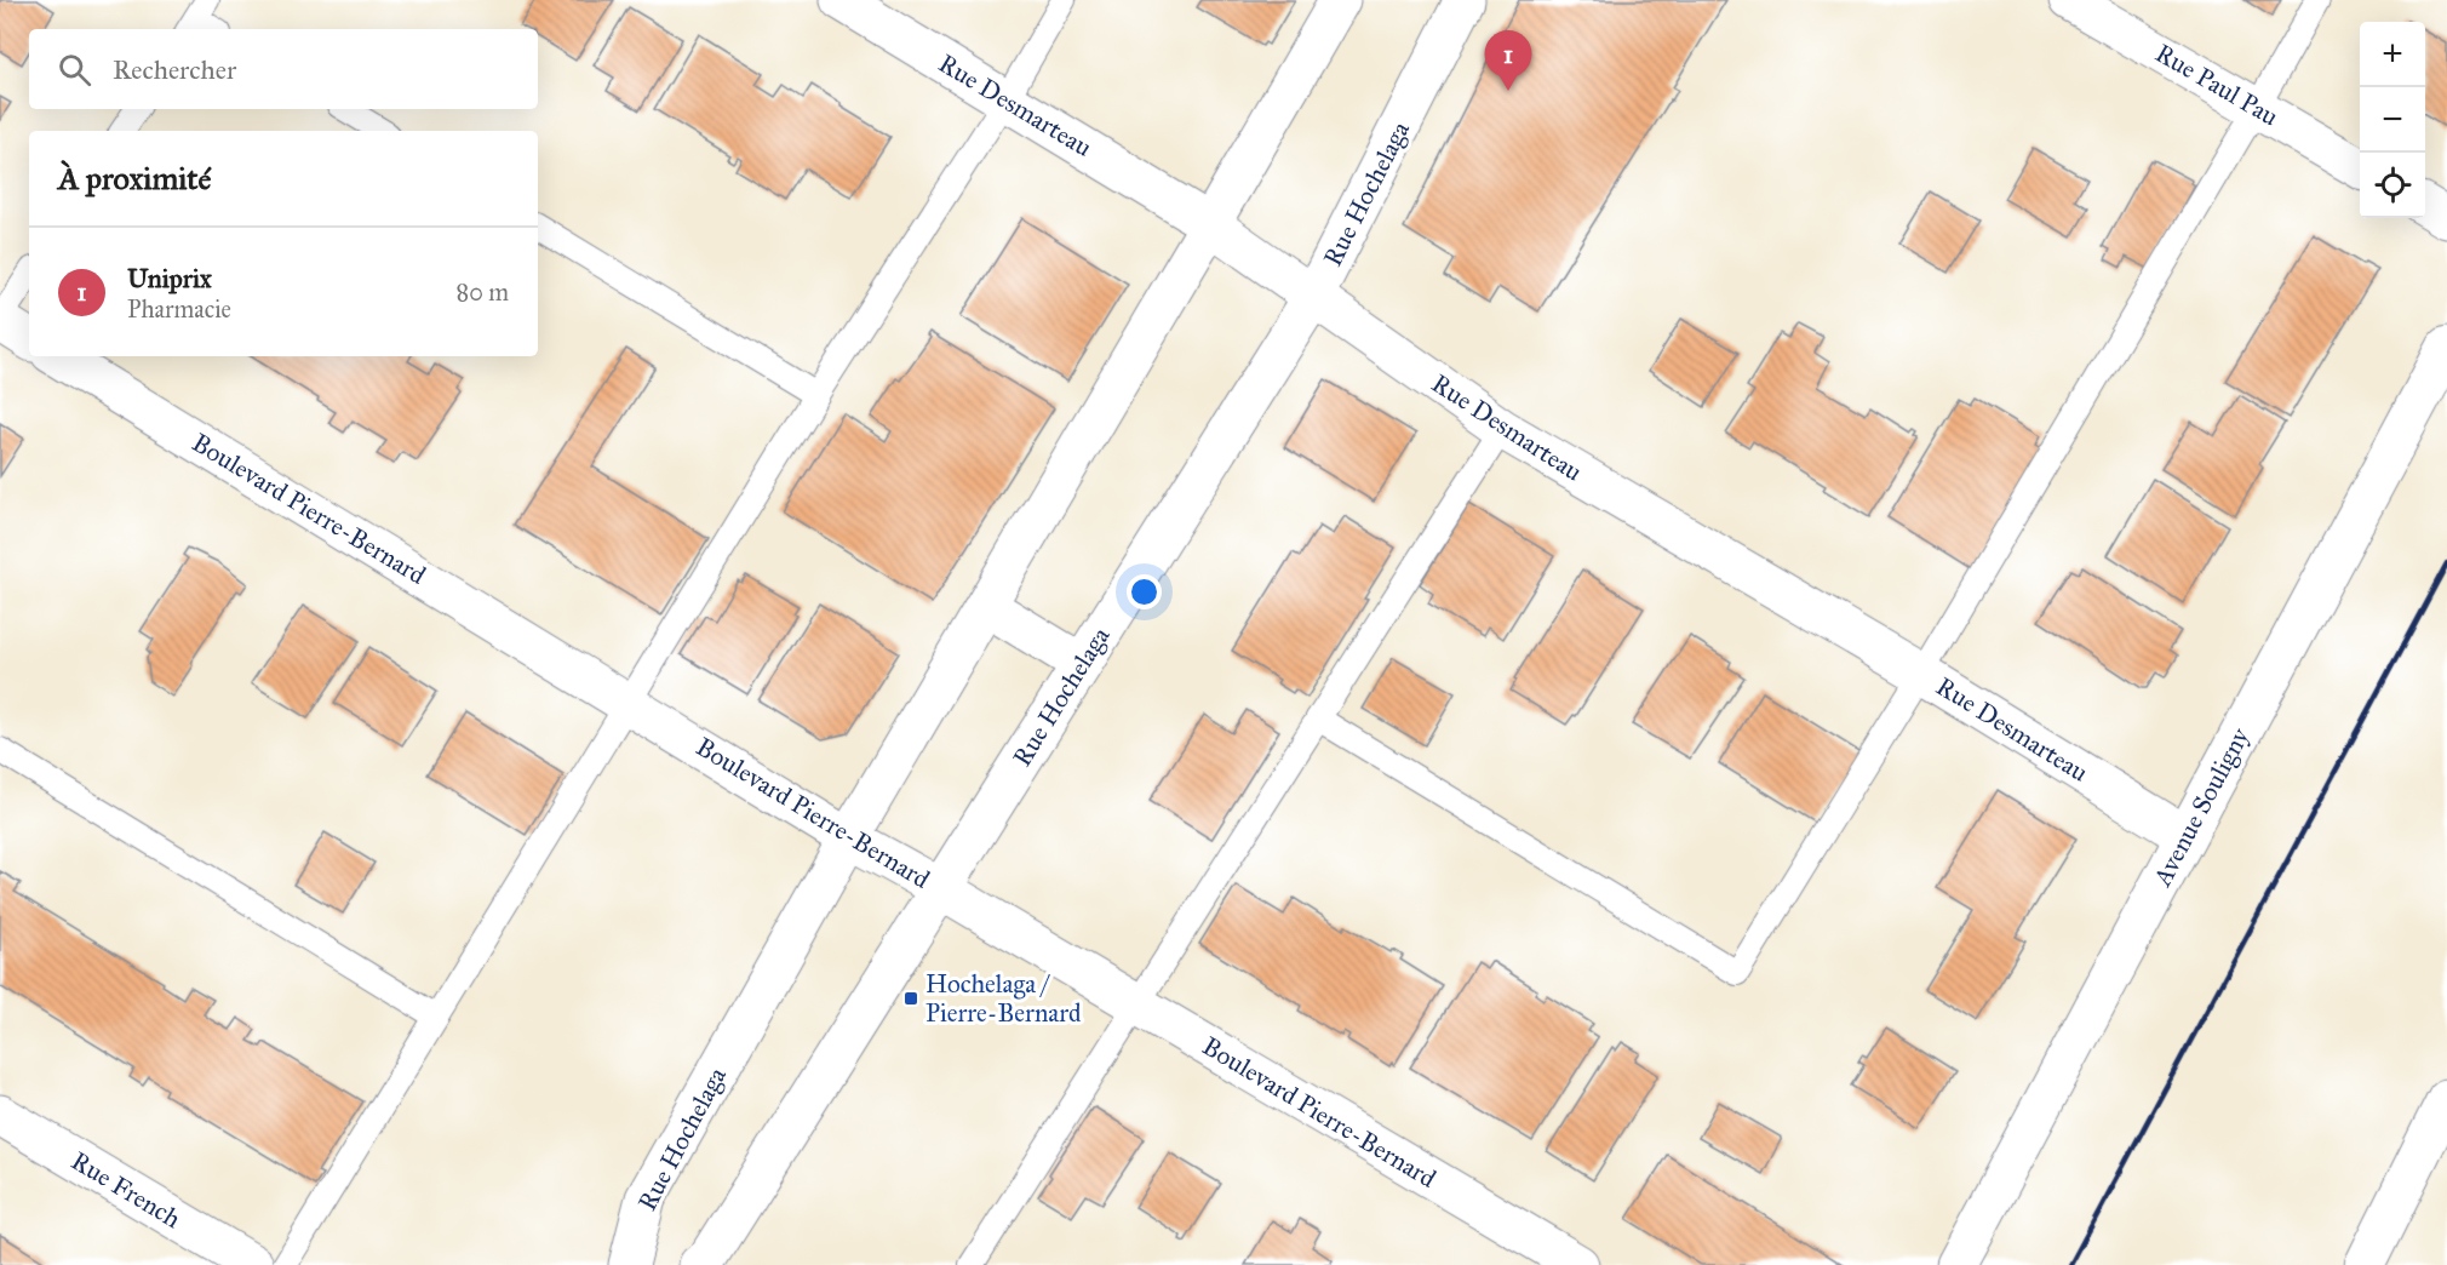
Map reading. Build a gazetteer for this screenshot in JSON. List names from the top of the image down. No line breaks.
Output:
{"streets":{"street":["Rue Paul Pau","Rue Desmarteau","Rue Hochelaga","Boulevard Pierre-Bernard","Avenue Souligny","Rue French"]},"crossings":[["Rue Desmarteau","Rue Hochelaga"],["Rue Desmarteau","Avenue Souligny"],["Rue Hochelaga","Boulevard Pierre-Bernard"]],"places":{"transit":["Hochelaga / Pierre-Bernard"]},"page":{"map_buttons":["+","−"],"search":"Rechercher","pins":"1","heading":"À proximité","list":[{"mark":"1","name":"Uniprix","note":"Pharmacie","value":"80 m"}]}}
